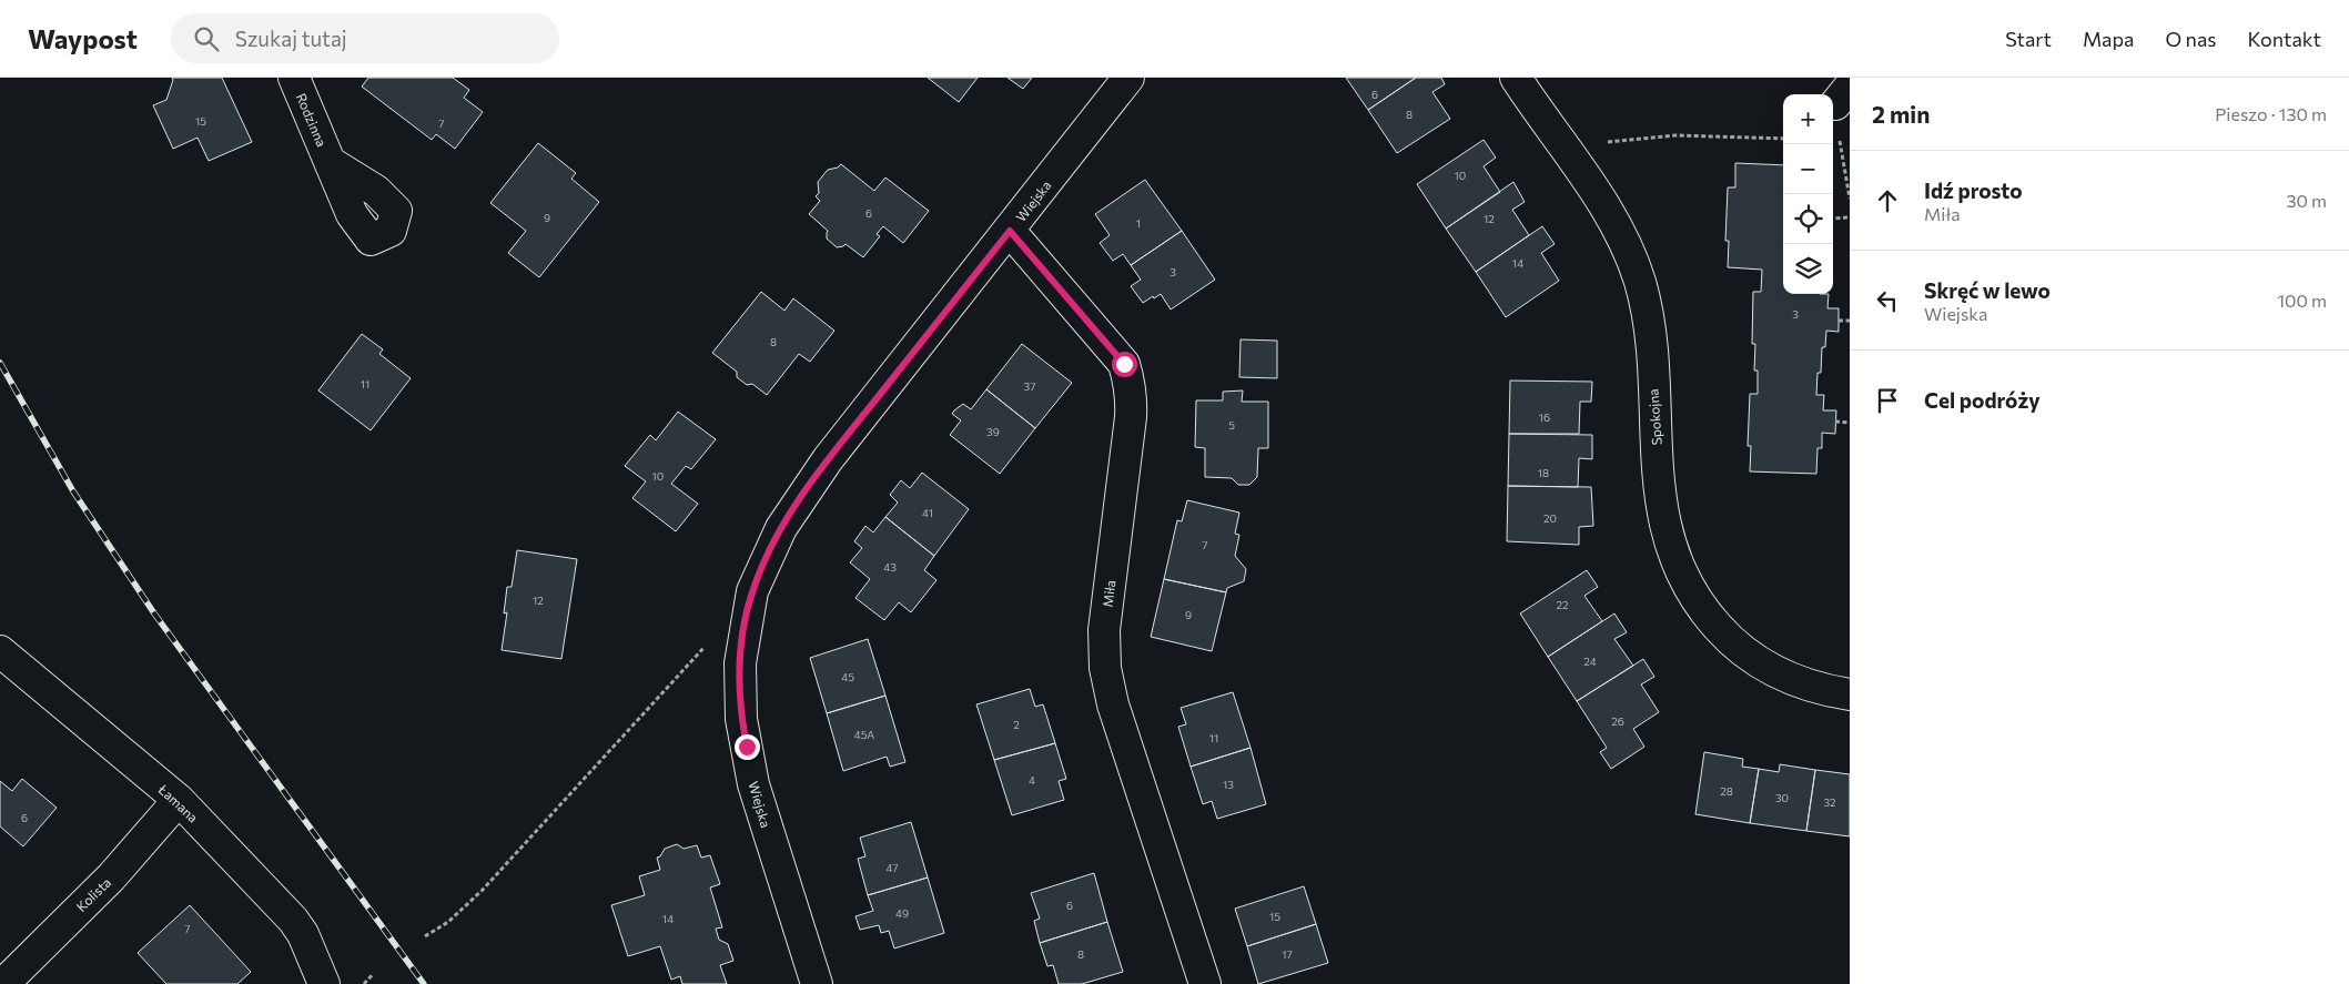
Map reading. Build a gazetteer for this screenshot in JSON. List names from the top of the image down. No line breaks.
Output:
{"streets":{"street":["Rodzinna","Wiejska","Spokojna","Miła","Łamana","Kolista"]},"crossings":[["Wiejska","Miła"],["Łamana","Kolista"]],"house_numbers":["6","8","15","7","10","6","9","12","1","14","3","3","8","11","37","16","5","39","18","10","41","20","7","43","12","22","9","24","45","26","2","45A","11","4","13","28","30","32","6","47","6","49","15","14","7","8","17"],"page":{"header":"Waypost","search":"Szukaj tutaj","nav":["Start","Mapa","O nas","Kontakt"],"heading":["2 min","Pieszo · 130 m"],"map_buttons":["+","−"],"list":[["Idź prosto","Miła","30 m"],["Skręć w lewo","Wiejska","100 m"],"Cel podróży"]}}
